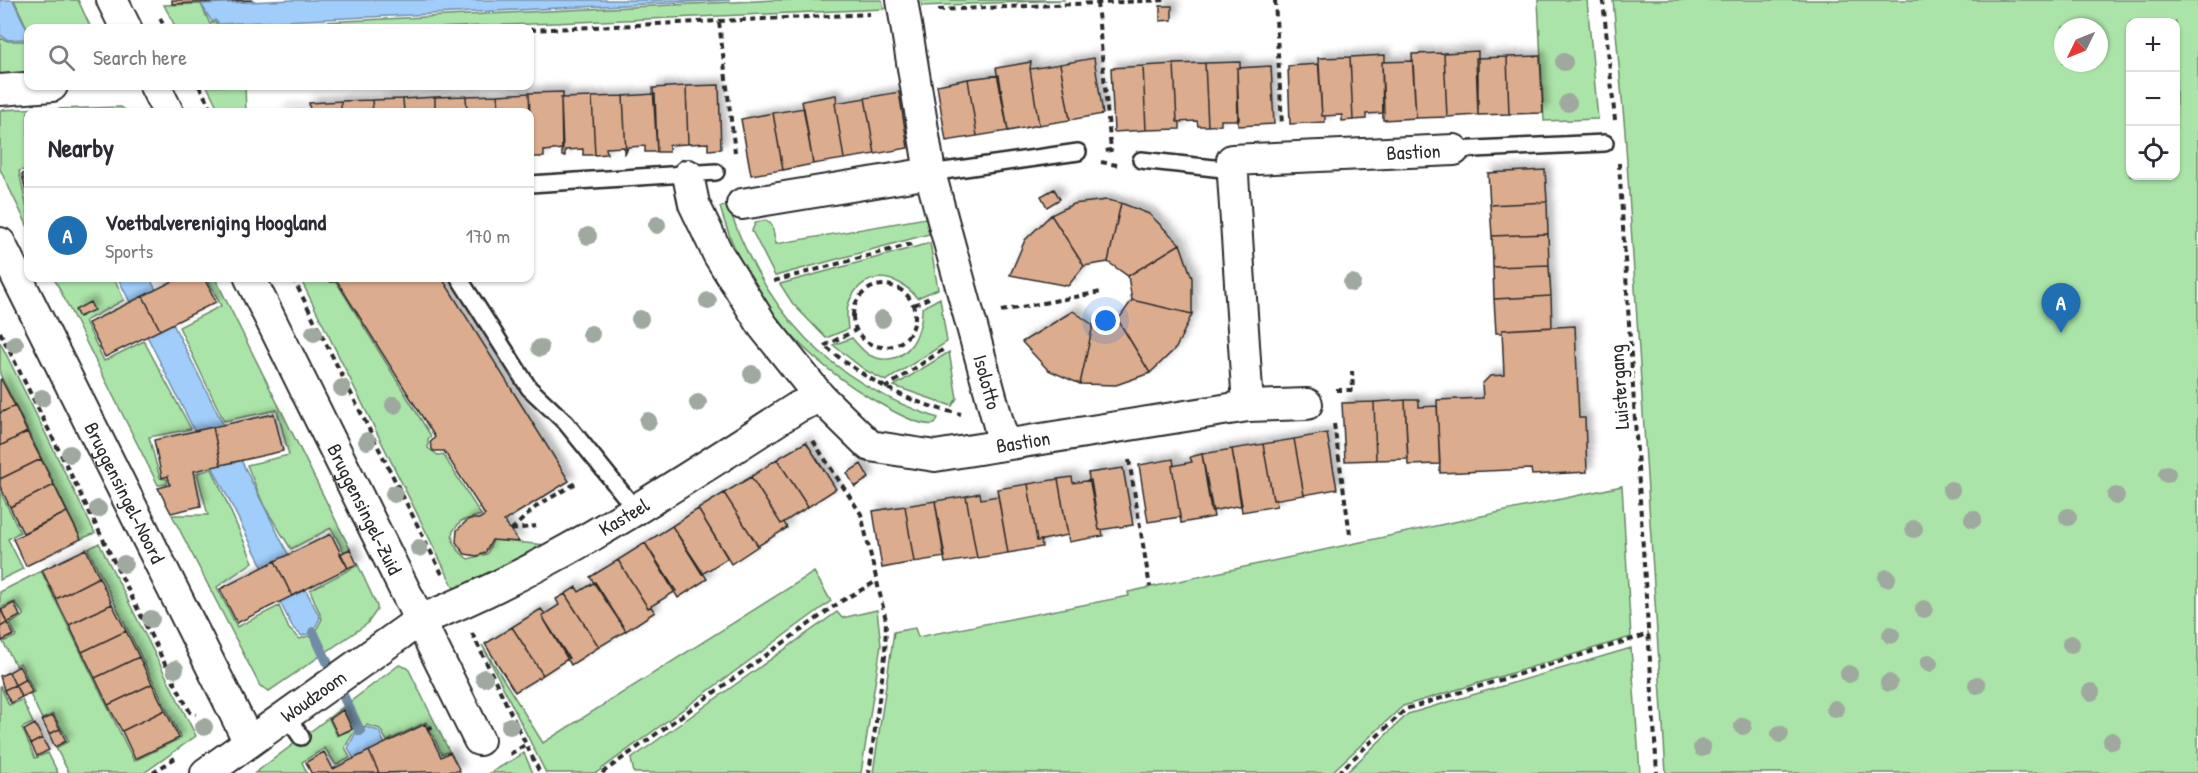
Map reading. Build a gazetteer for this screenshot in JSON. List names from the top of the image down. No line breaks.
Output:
{"streets":{"street":["Bastion","Isolotto","Bruggensingel-Noord","Bruggensingel-Zuid","Kasteel","Woudzoom"],"path":["Luistergang"]},"crossings":[["Bastion","Isolotto"],["Bastion","Kasteel"],["Bruggensingel-Noord","Woudzoom"],["Bruggensingel-Zuid","Kasteel"],["Bruggensingel-Zuid","Woudzoom"],["Kasteel","Woudzoom"]],"north":"bottom left","page":{"map_buttons":["+","−"],"search":"Search here","heading":"Nearby","list":[{"mark":"A","name":"Voetbalvereniging Hoogland","note":"Sports","value":"170 m"}],"pins":"A"}}
